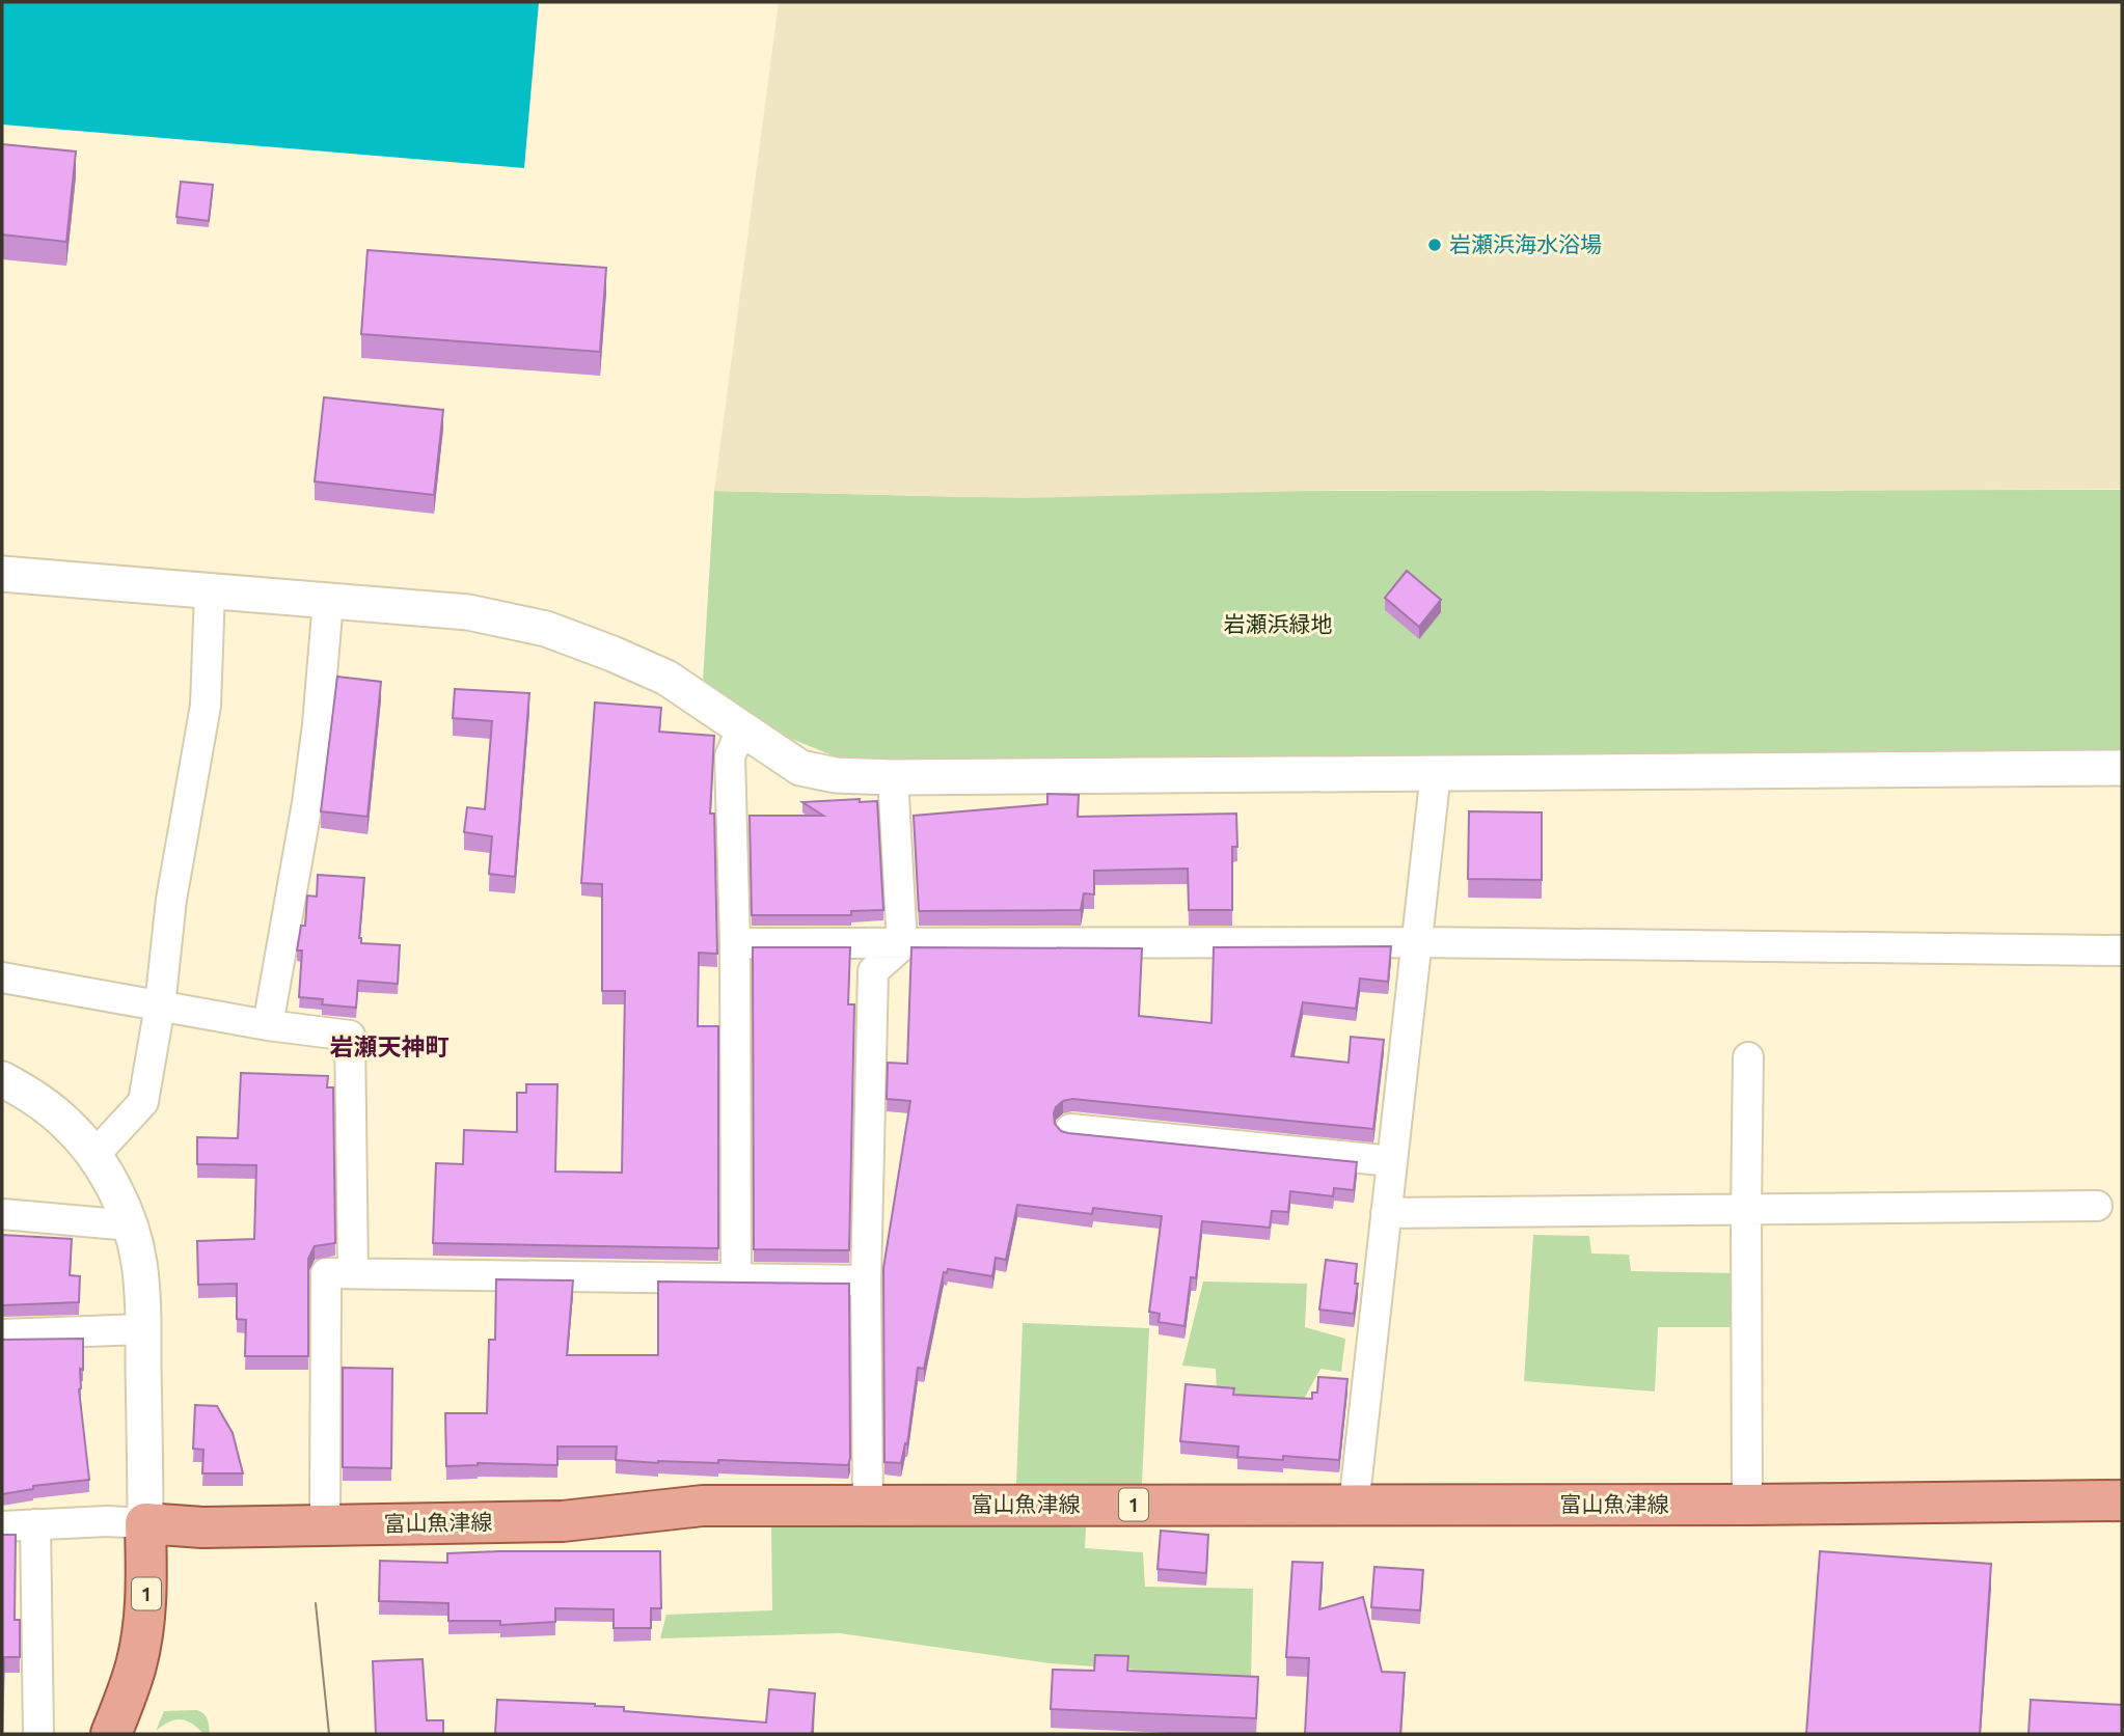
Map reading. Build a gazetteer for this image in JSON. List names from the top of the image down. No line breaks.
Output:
{"streets":{"main road":["富山魚津線","1"]},"crossings":[["富山魚津線","1"]],"districts":["岩瀬天神町"],"parks":["岩瀬浜緑地"],"places":["岩瀬浜海水浴場"]}
